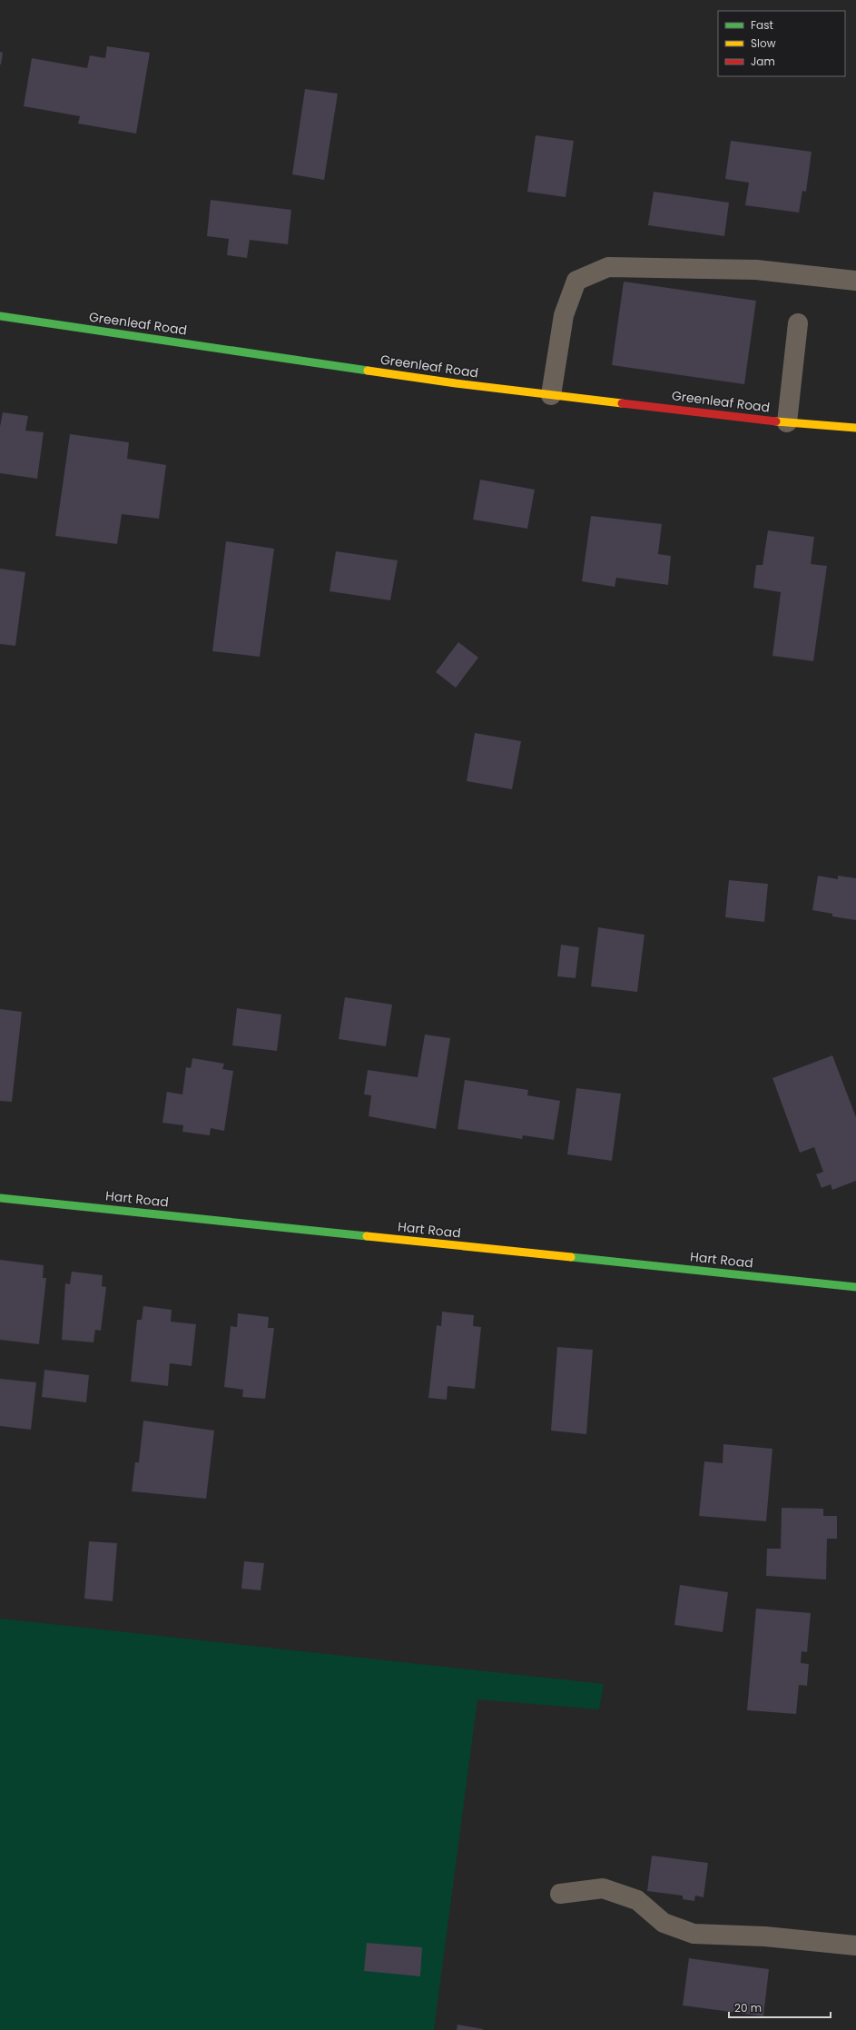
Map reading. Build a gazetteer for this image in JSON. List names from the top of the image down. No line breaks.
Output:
{"streets":{"street":["Greenleaf Road","Hart Road"]},"legend":["Fast","Slow","Jam"],"scale_bar":"20 m"}
